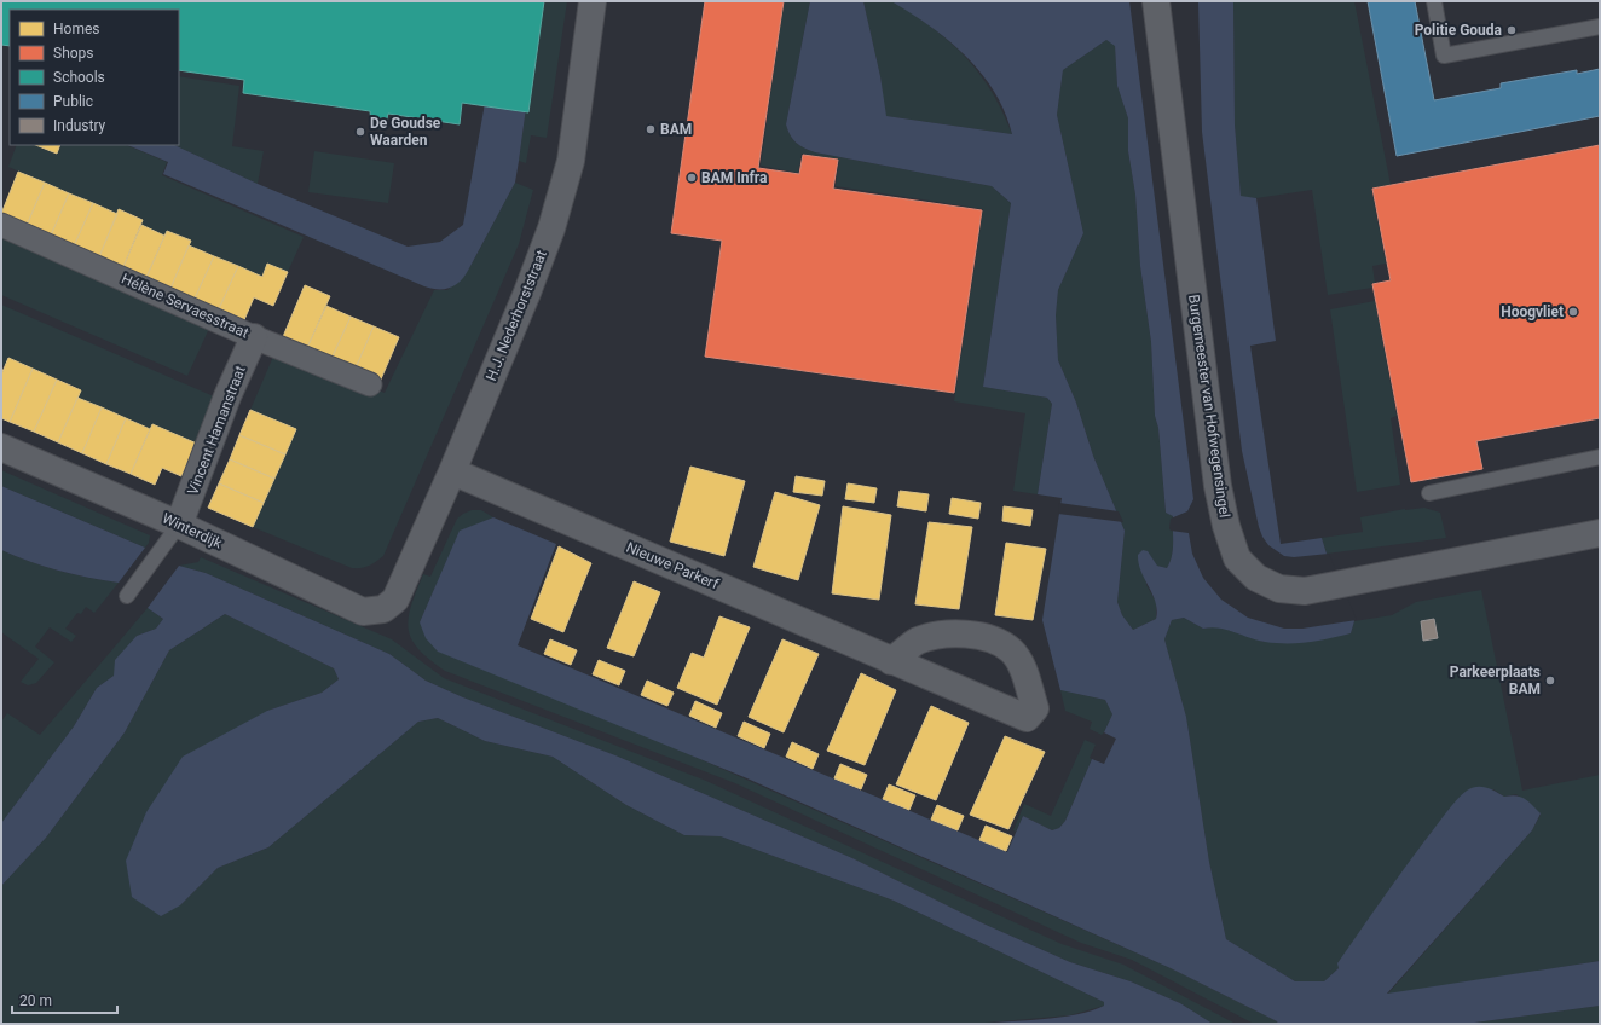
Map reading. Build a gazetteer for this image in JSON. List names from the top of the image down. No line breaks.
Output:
{"streets":{"street":["Hélène Servaesstraat","H.J. Nederhorststraat","Burgemeester van Hofwegensingel","Vincent Hamanstraat","Winterdijk","Nieuwe Parkerf"]},"crossings":[["Hélène Servaesstraat","Vincent Hamanstraat"],["H.J. Nederhorststraat","Winterdijk"],["H.J. Nederhorststraat","Nieuwe Parkerf"],["Vincent Hamanstraat","Winterdijk"]],"places":["Politie Gouda","BAM","De Goudse Waarden","BAM Infra","Hoogvliet","Parkeerplaats BAM"],"legend":["Homes","Shops","Schools","Public","Industry"],"scale_bar":"20 m"}
